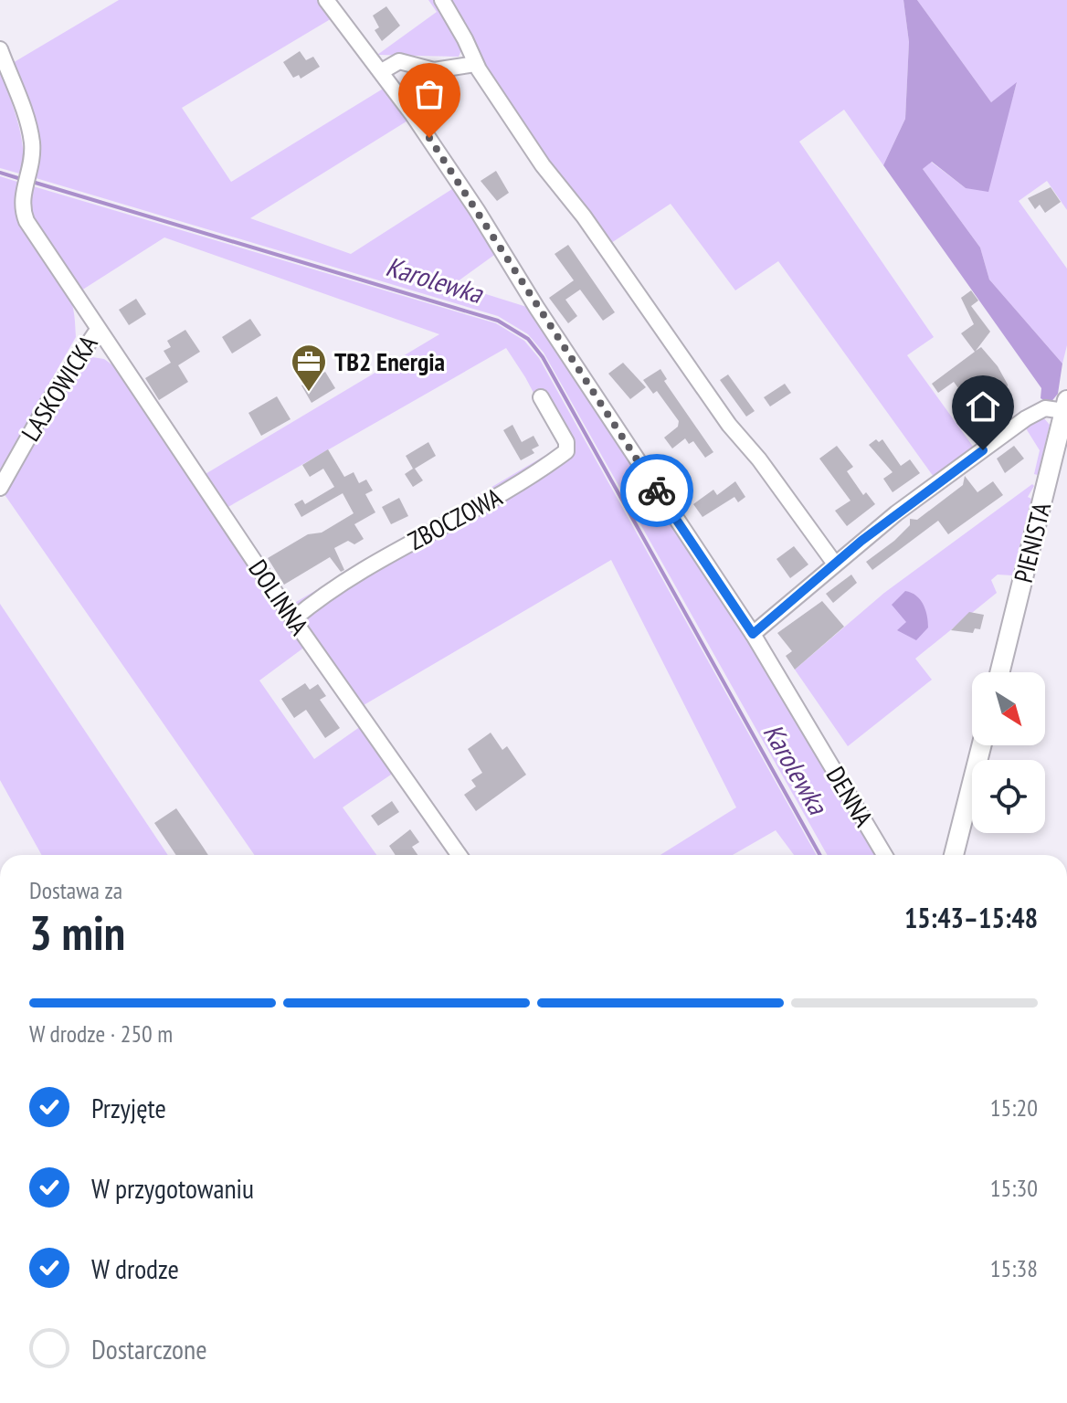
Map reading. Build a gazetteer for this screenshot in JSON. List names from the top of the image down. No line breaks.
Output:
{"streets":{"street":["LASKOWICKA","ZBOCZOWA","PIENISTA","DOLINNA","DENNA"]},"crossings":[["LASKOWICKA","DOLINNA"],["ZBOCZOWA","DOLINNA"]],"water":["Karolewka"],"places":{"office":["TB2 Energia"]},"north":"bottom right","page":{"heading":["3 min","Dostawa za","15:43–15:48"],"bar":"W drodze · 250 m","list":[["Przyjęte","15:20"],["W przygotowaniu","15:30"],["W drodze","15:38"],"Dostarczone"]}}
